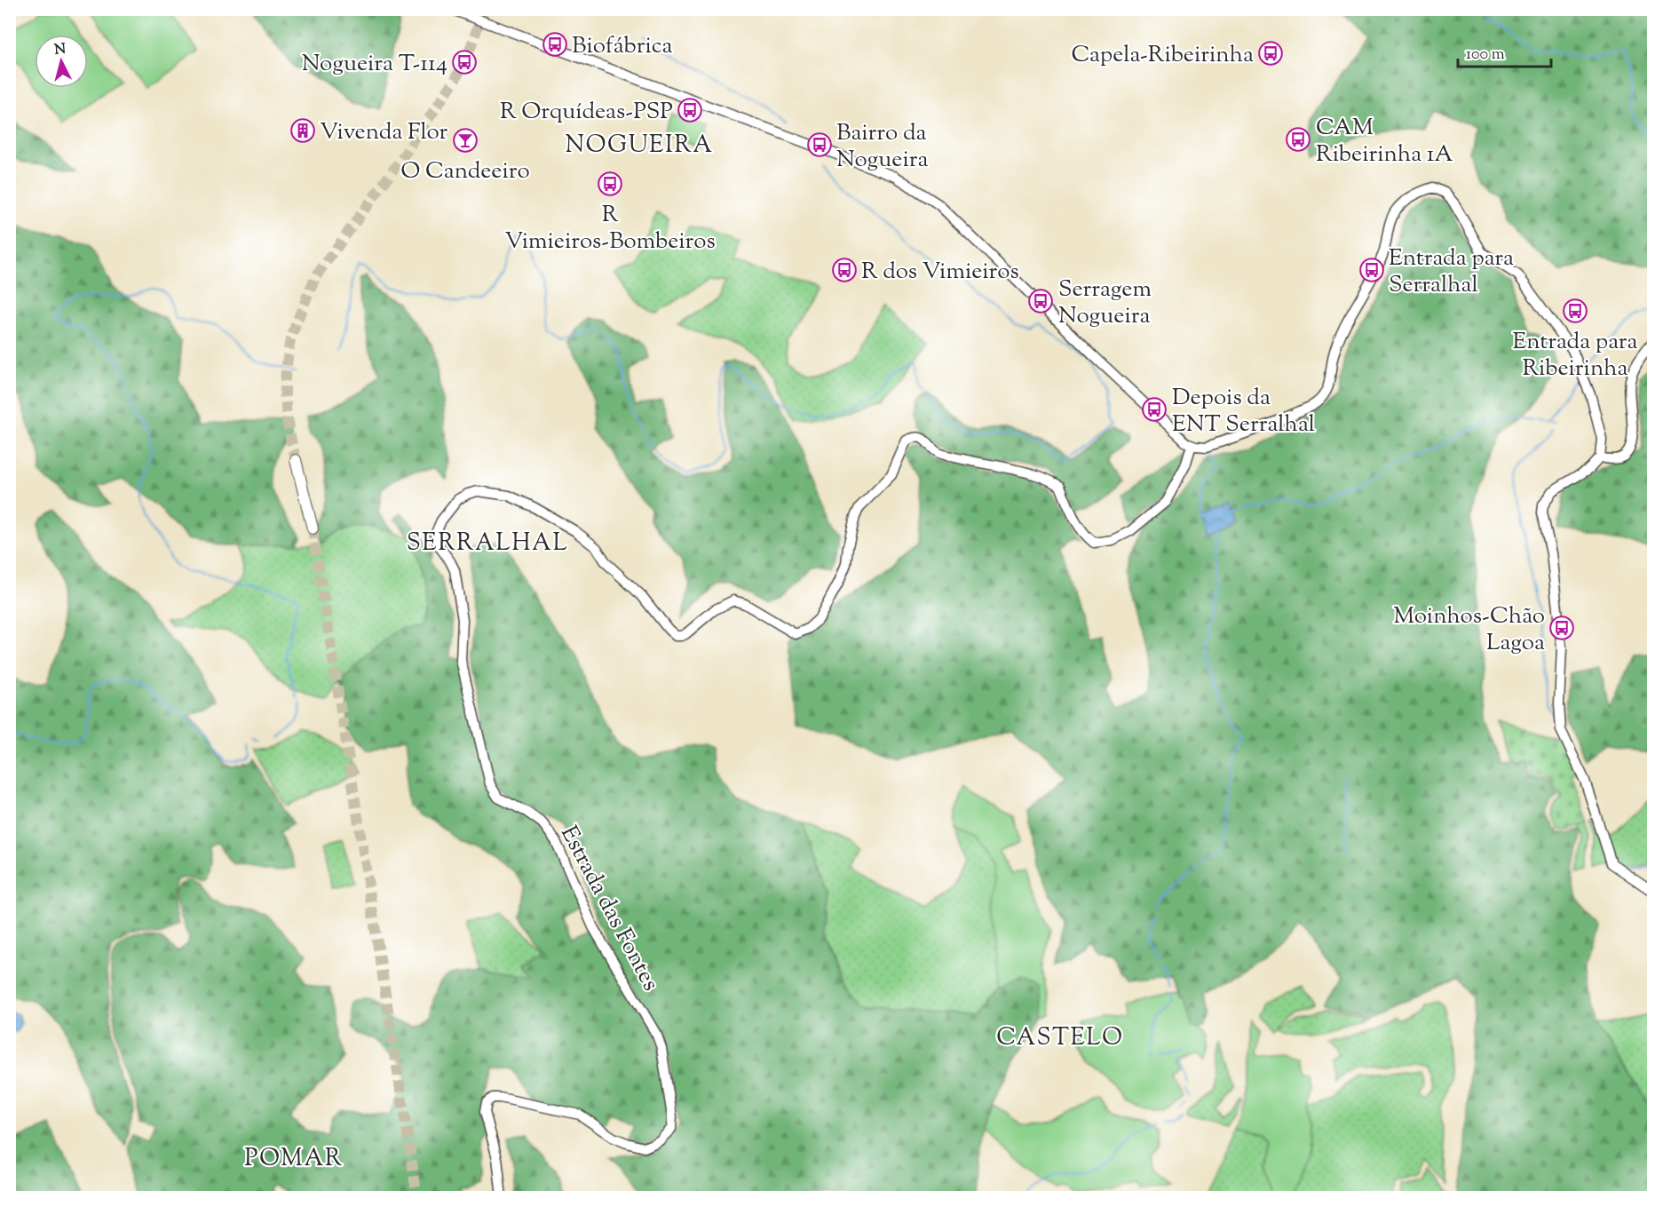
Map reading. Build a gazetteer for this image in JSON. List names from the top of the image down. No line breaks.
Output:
{"streets":{"street":["Estrada das Fontes"]},"districts":["NOGUEIRA","SERRALHAL","CASTELO","POMAR"],"places":{"bus stop":["Biofábrica","Capela-Ribeirinha","Nogueira T-114","R Orquídeas-PSP","CAM Ribeirinha 1A","Bairro da Nogueira","R Vimieiros-Bombeiros","R dos Vimieiros","Entrada para Serralhal","Serragem Nogueira","Entrada para Ribeirinha","Depois da ENT Serralhal","Moinhos-Chão Lagoa"],"building":["Vivenda Flor"],"bar":["O Candeeiro"]},"scale_bar":"100 m","north":"top"}
